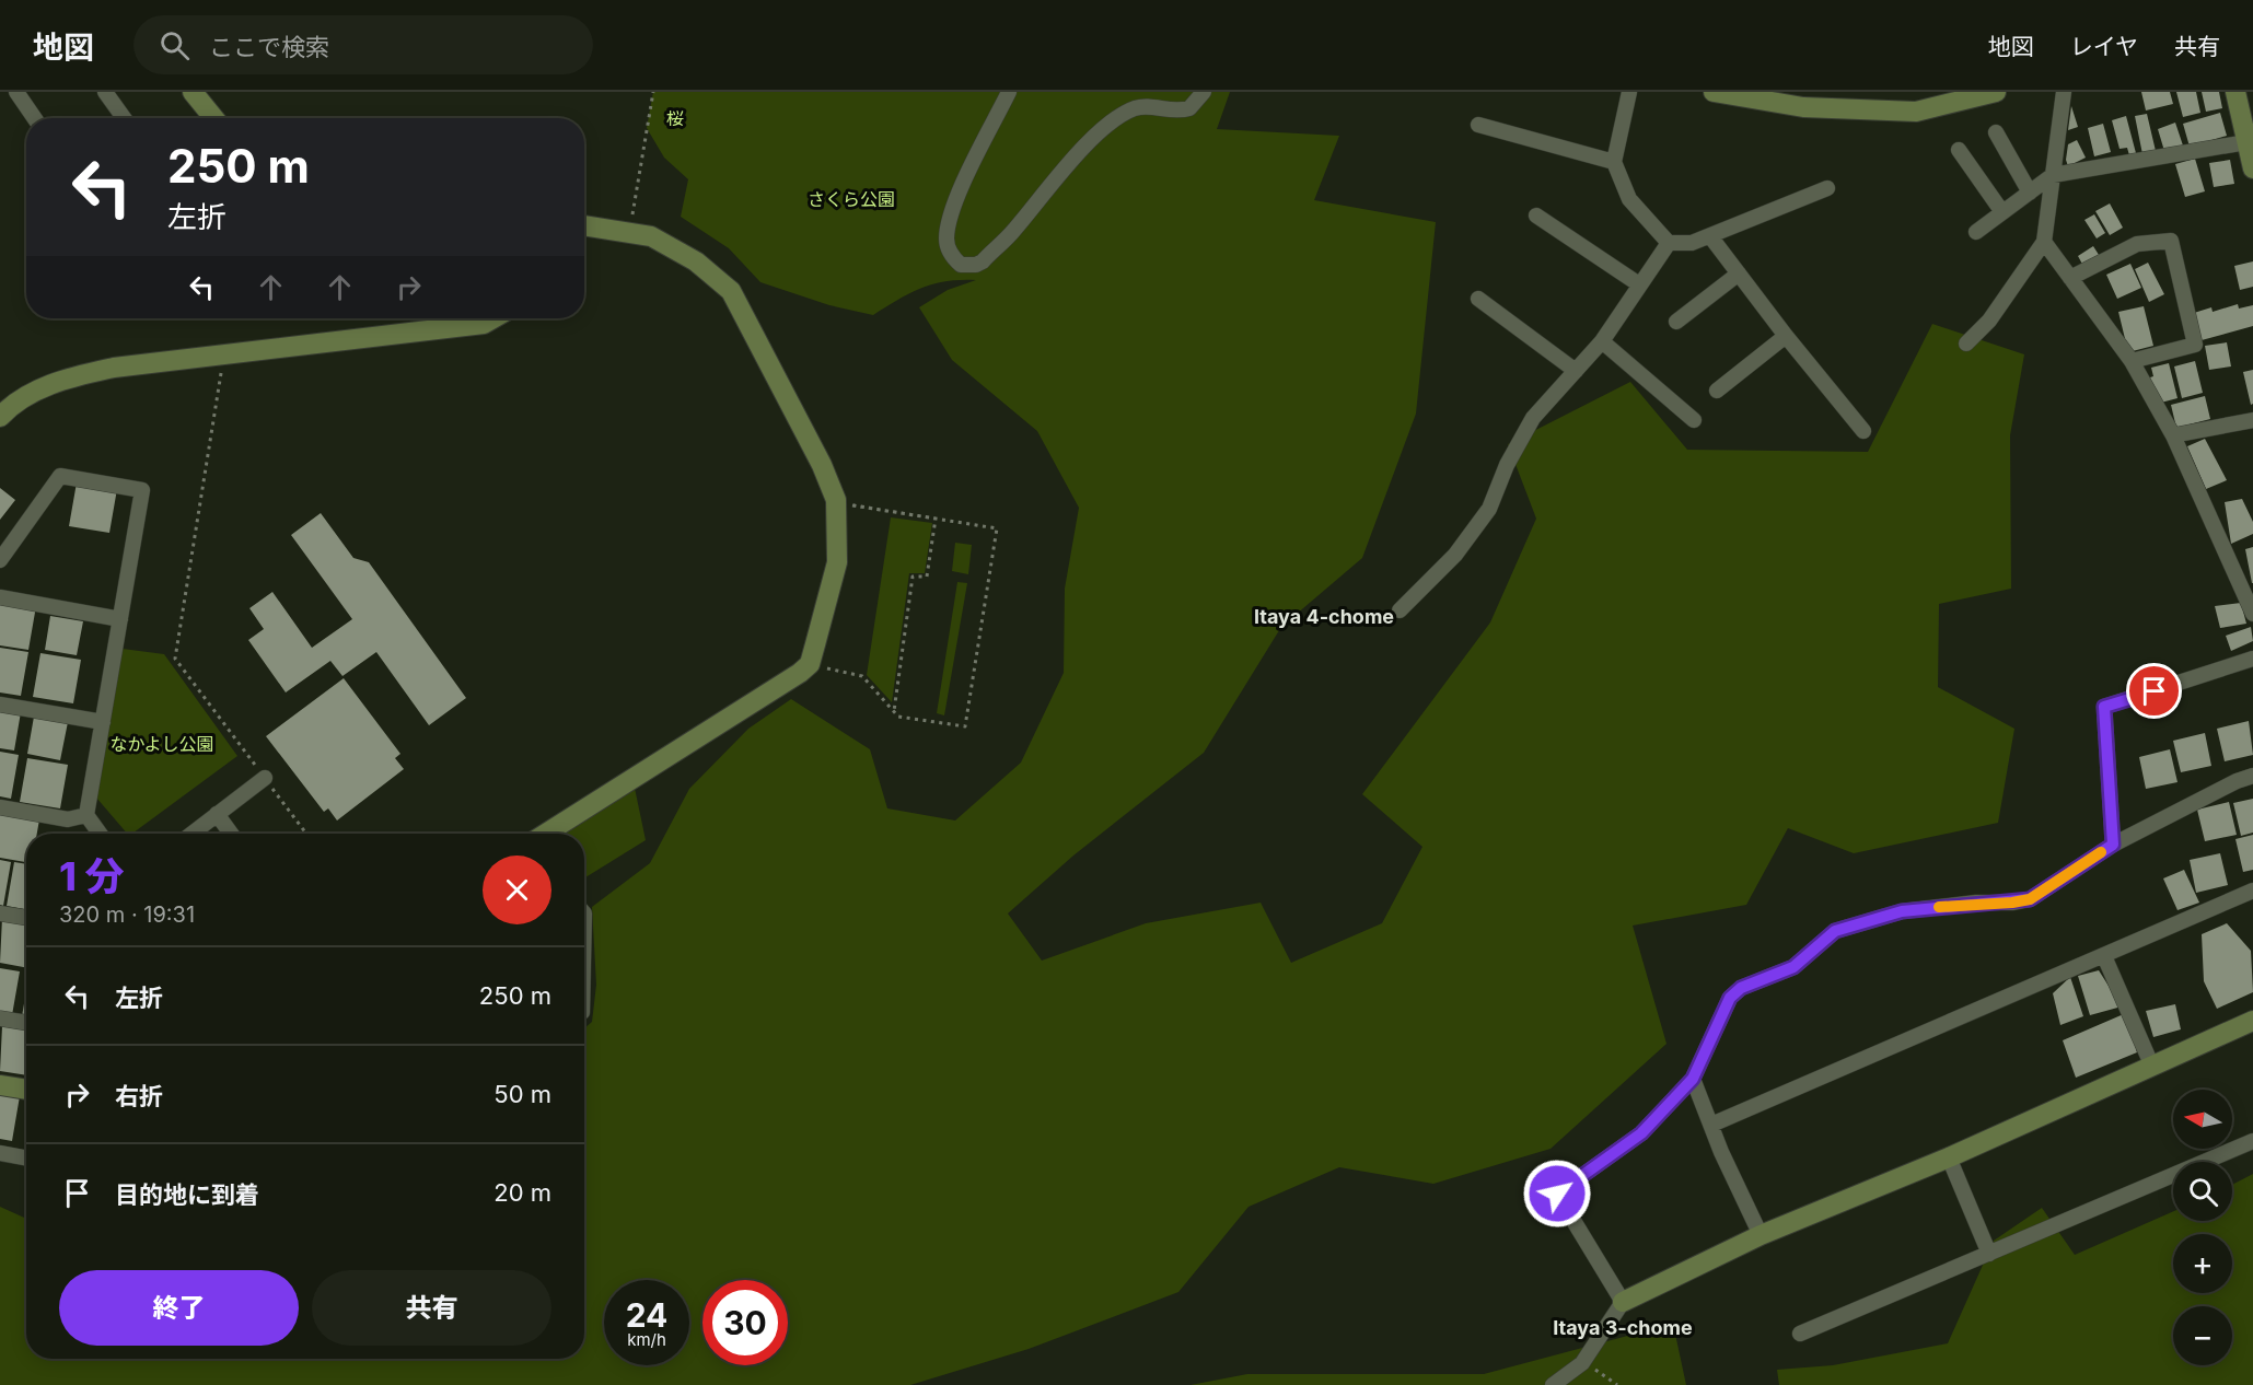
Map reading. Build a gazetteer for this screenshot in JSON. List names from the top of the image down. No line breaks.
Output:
{"districts":["Itaya 4-chome","Itaya 3-chome"],"parks":["桜","さくら公園","なかよし公園"],"north":"left","page":{"header":"地図","search":"ここで検索","nav":["地図","レイヤ","共有"],"turn":["250 m","左折"],"heading":["1 分","320 m · 19:31"],"list":[{"name":"左折","value":"250 m"},{"name":"右折","value":"50 m"},{"name":"目的地に到着","value":"20 m"}],"map_buttons":["+","−"],"buttons":["終了","共有"],"speed":"24 km/h","limit":"30"}}
